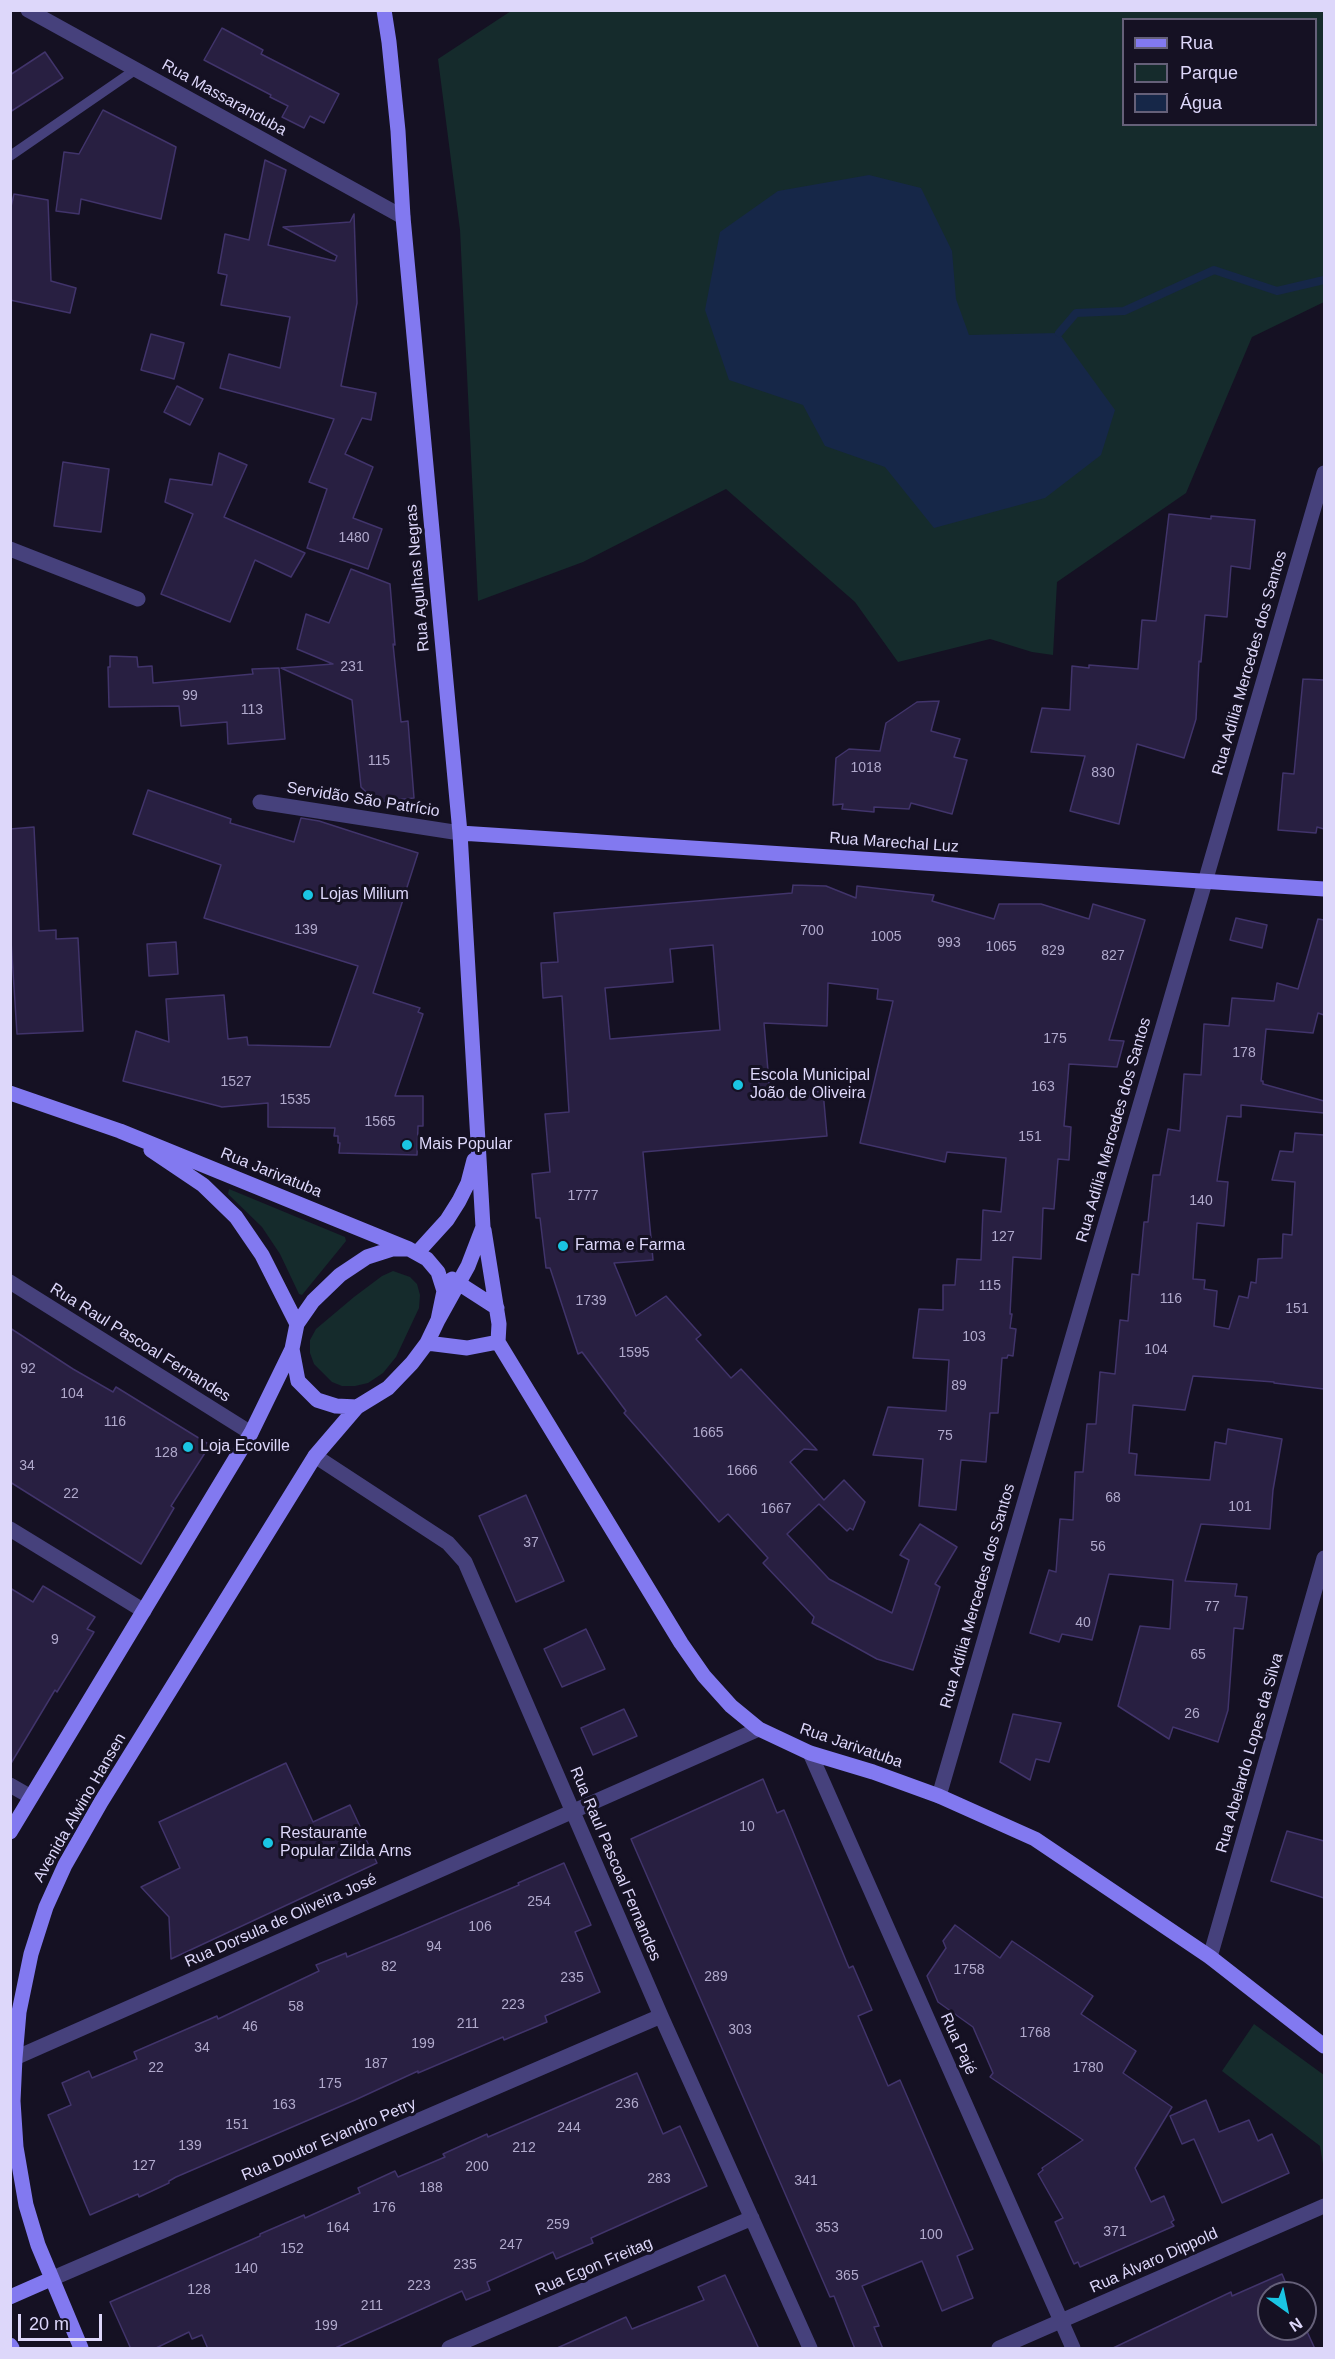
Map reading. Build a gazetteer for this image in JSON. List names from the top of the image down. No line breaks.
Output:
{"streets":{"main road":["Rua Agulhas Negras","Rua Marechal Luz","Rua Jarivatuba","Avenida Alwino Hansen","Rua Doutor Evandro Petry"],"street":["Rua Massaranduba","Rua Adília Mercedes dos Santos","Servidão São Patrício","Rua Raul Pascoal Fernandes","Rua Abelardo Lopes da Silva","Rua Dorsula de Oliveira José","Rua Pajé","Rua Álvaro Dippold","Rua Egon Freitag"]},"crossings":[["Rua Massaranduba","Rua Agulhas Negras"],["Rua Agulhas Negras","Servidão São Patrício"],["Rua Agulhas Negras","Rua Marechal Luz"],["Rua Agulhas Negras","Rua Jarivatuba"],["Rua Agulhas Negras","Avenida Alwino Hansen"],["Rua Adília Mercedes dos Santos","Rua Marechal Luz"],["Rua Adília Mercedes dos Santos","Rua Jarivatuba"],["Servidão São Patrício","Rua Marechal Luz"],["Rua Jarivatuba","Rua Abelardo Lopes da Silva"],["Rua Jarivatuba","Avenida Alwino Hansen"],["Rua Jarivatuba","Rua Dorsula de Oliveira José"],["Rua Jarivatuba","Rua Pajé"],["Rua Raul Pascoal Fernandes","Avenida Alwino Hansen"],["Rua Raul Pascoal Fernandes","Rua Dorsula de Oliveira José"],["Rua Raul Pascoal Fernandes","Rua Doutor Evandro Petry"],["Rua Raul Pascoal Fernandes","Rua Egon Freitag"],["Avenida Alwino Hansen","Rua Dorsula de Oliveira José"],["Avenida Alwino Hansen","Rua Doutor Evandro Petry"],["Rua Pajé","Rua Álvaro Dippold"]],"places":["Lojas Milium","Escola Municipal João de Oliveira","Mais Popular","Farma e Farma","Loja Ecoville","Restaurante Popular Zilda Arns"],"house_numbers":["1480","231","99","113","115","1018","830","139","700","1005","993","1065","829","827","175","178","1527","163","1535","1565","151","1777","140","127","115","116","1739","151","103","104","1595","92","89","104","116","1665","75","128","34","1666","22","68","101","1667","37","56","77","40","9","65","26","10","254","106","94","82","1758","289","235","223","58","211","46","303","1768","199","34","187","22","1780","175","236","163","151","244","139","212","127","200","283","341","188","176","259","164","353","371","100","247","152","235","140","365","223","128","211","199"],"legend":["Rua","Parque","Água"],"scale_bar":"20 m","north":"bottom right"}
